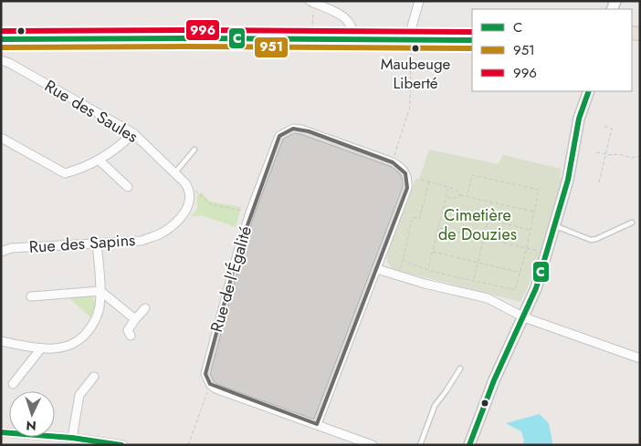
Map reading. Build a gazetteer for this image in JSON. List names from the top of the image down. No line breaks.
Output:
{"streets":{"street":["Rue des Saules","Rue des Sapins","Rue de l'Égalité"]},"crossings":[["Rue des Saules","Rue des Sapins"]],"parks":["Cimetière de Douzies"],"places":["Maubeuge Liberté"],"lines":["transit line 996","transit line C","transit line 951"],"legend":["C","951","996"],"north":"bottom"}
